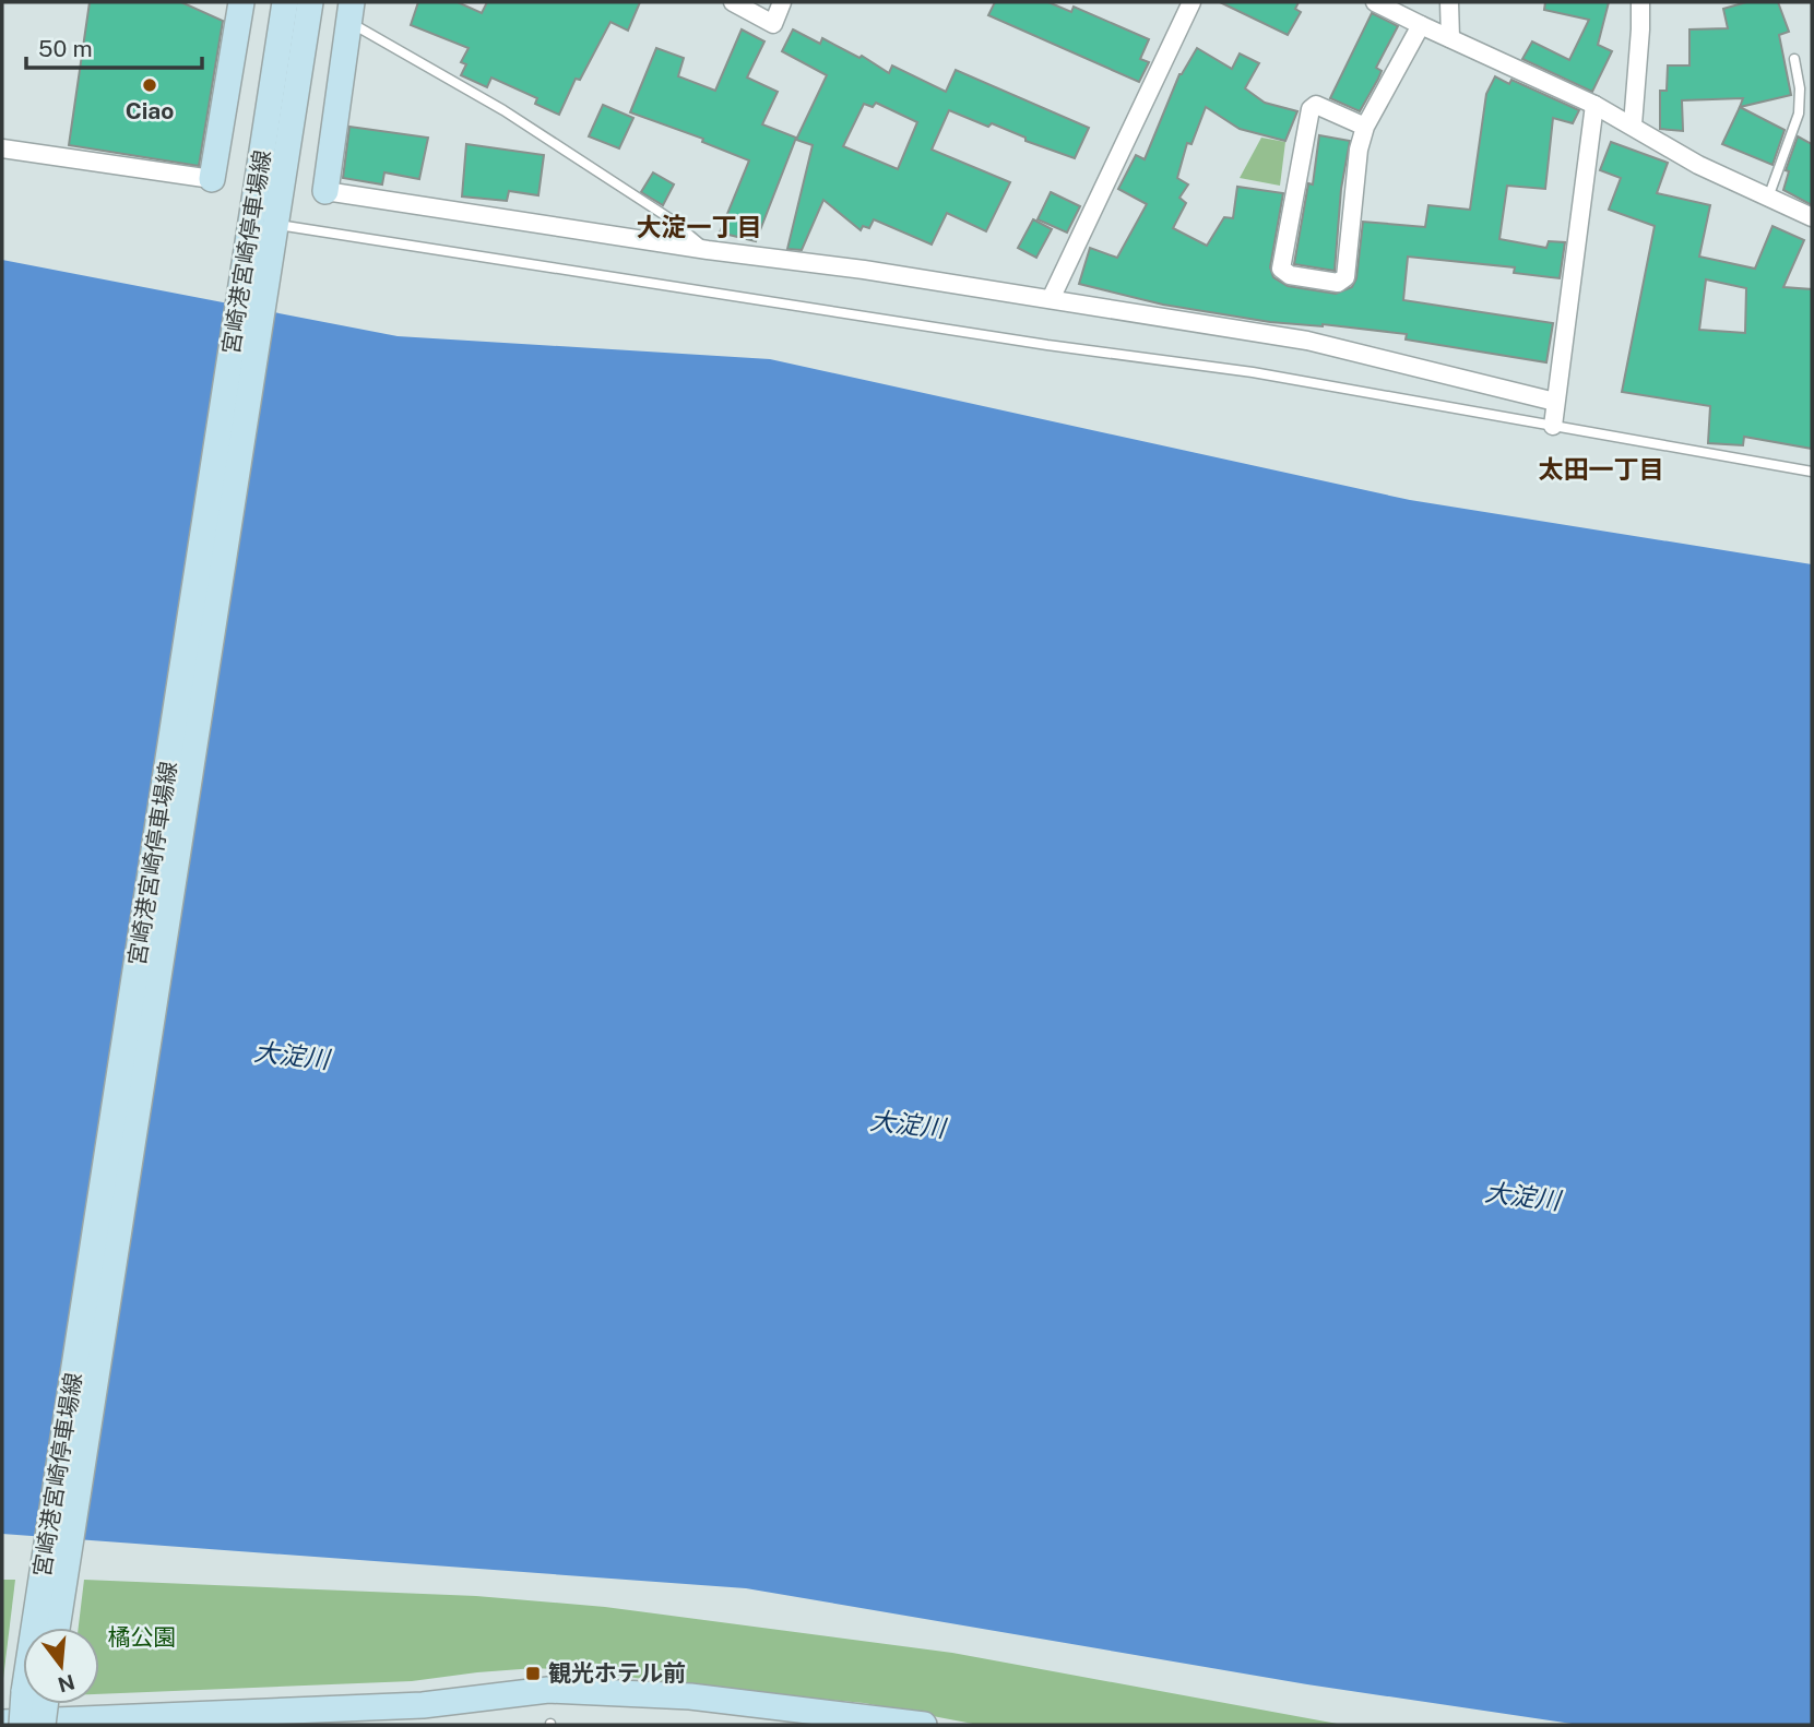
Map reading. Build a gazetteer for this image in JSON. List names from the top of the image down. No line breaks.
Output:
{"streets":{"main road":["宮崎港宮崎停車場線"]},"districts":["大淀一丁目","太田一丁目"],"water":["大淀川"],"parks":["橘公園"],"places":{"other":["Ciao"],"transit":["観光ホテル前"]},"scale_bar":"50 m","north":"bottom"}
